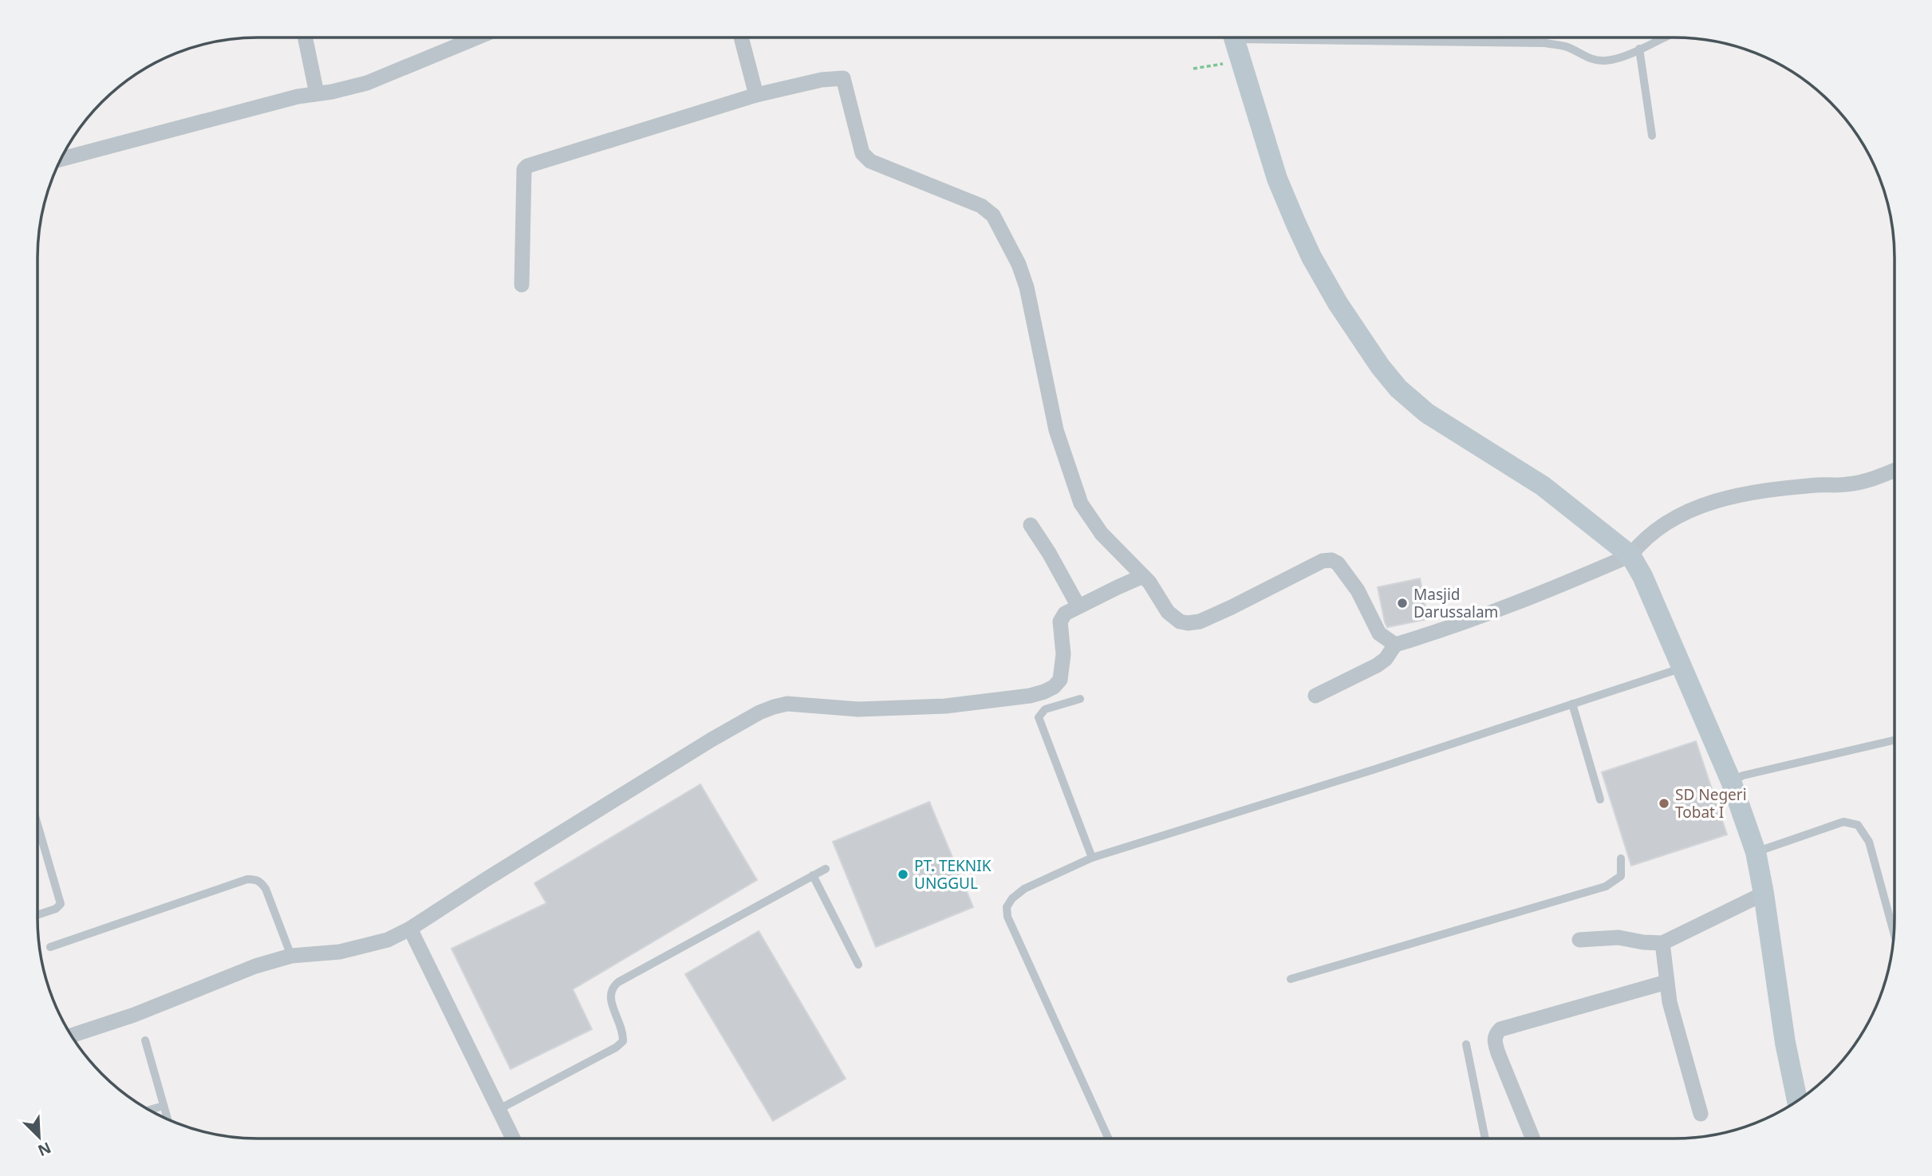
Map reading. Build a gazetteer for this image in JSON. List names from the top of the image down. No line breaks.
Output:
{"places":["Masjid Darussalam","SD Negeri Tobat I","PT. TEKNIK UNGGUL"],"north":"bottom right"}
